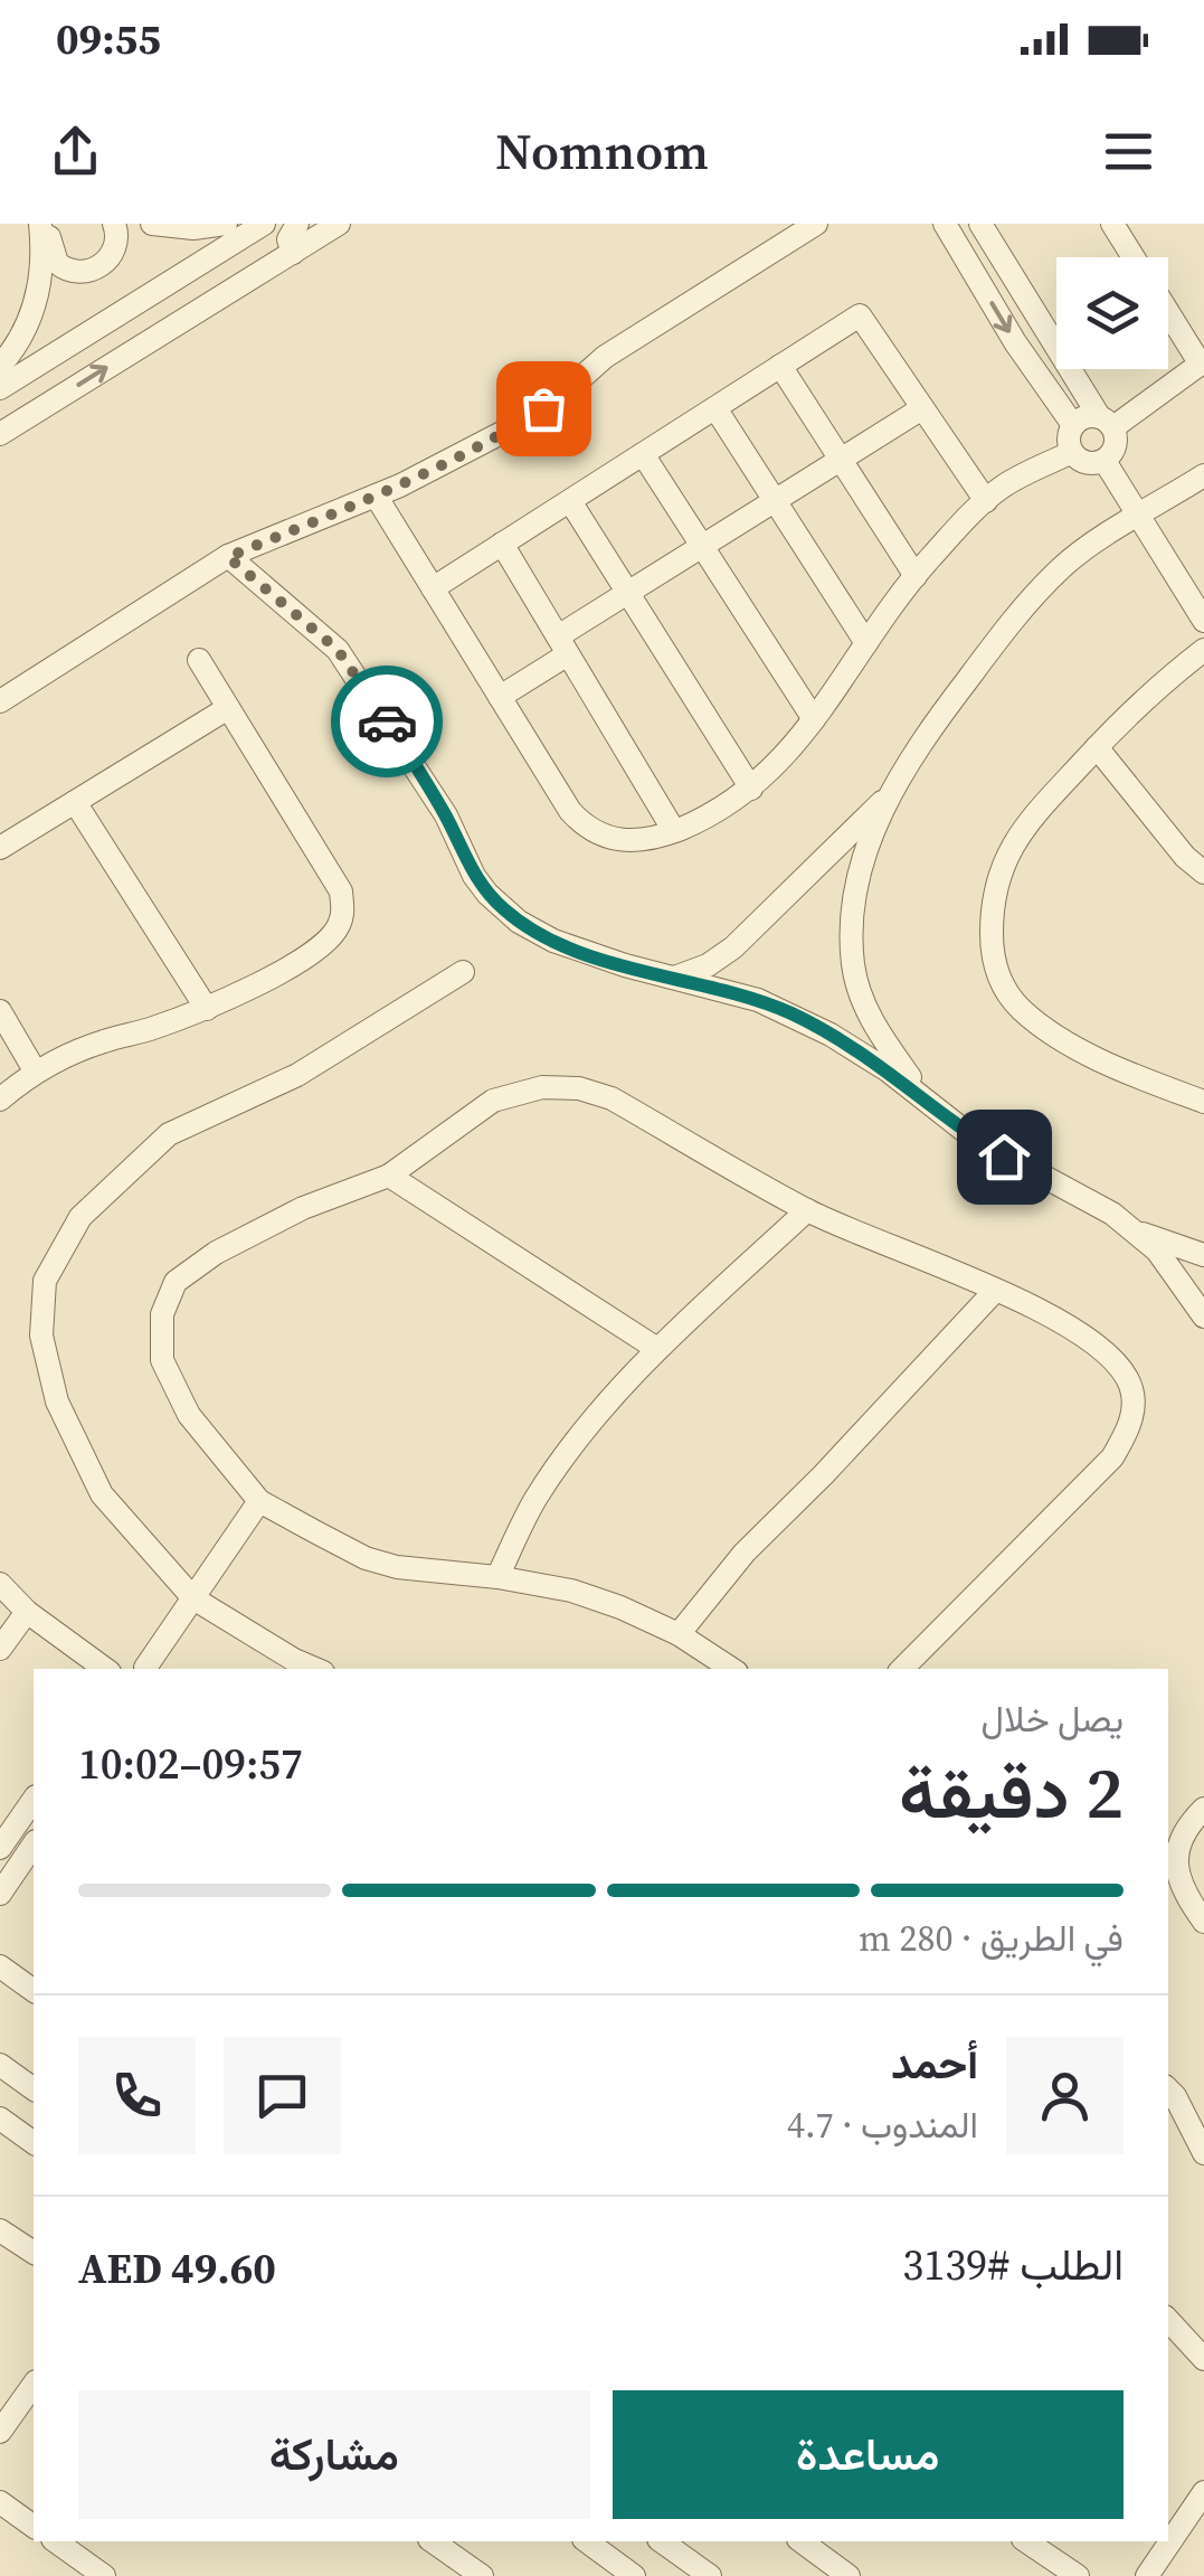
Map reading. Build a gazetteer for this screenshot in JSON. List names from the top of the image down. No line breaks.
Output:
{"page":{"status":"09:55","header":"Nomnom","heading":["2 دقيقة","يصل خلال","09:57–10:02"],"panel":["أحمد","المندوب · 4.7","الطلب #3139","AED 49.60"],"bar":"في الطريق · 280 m","buttons":["مساعدة","مشاركة"]}}
